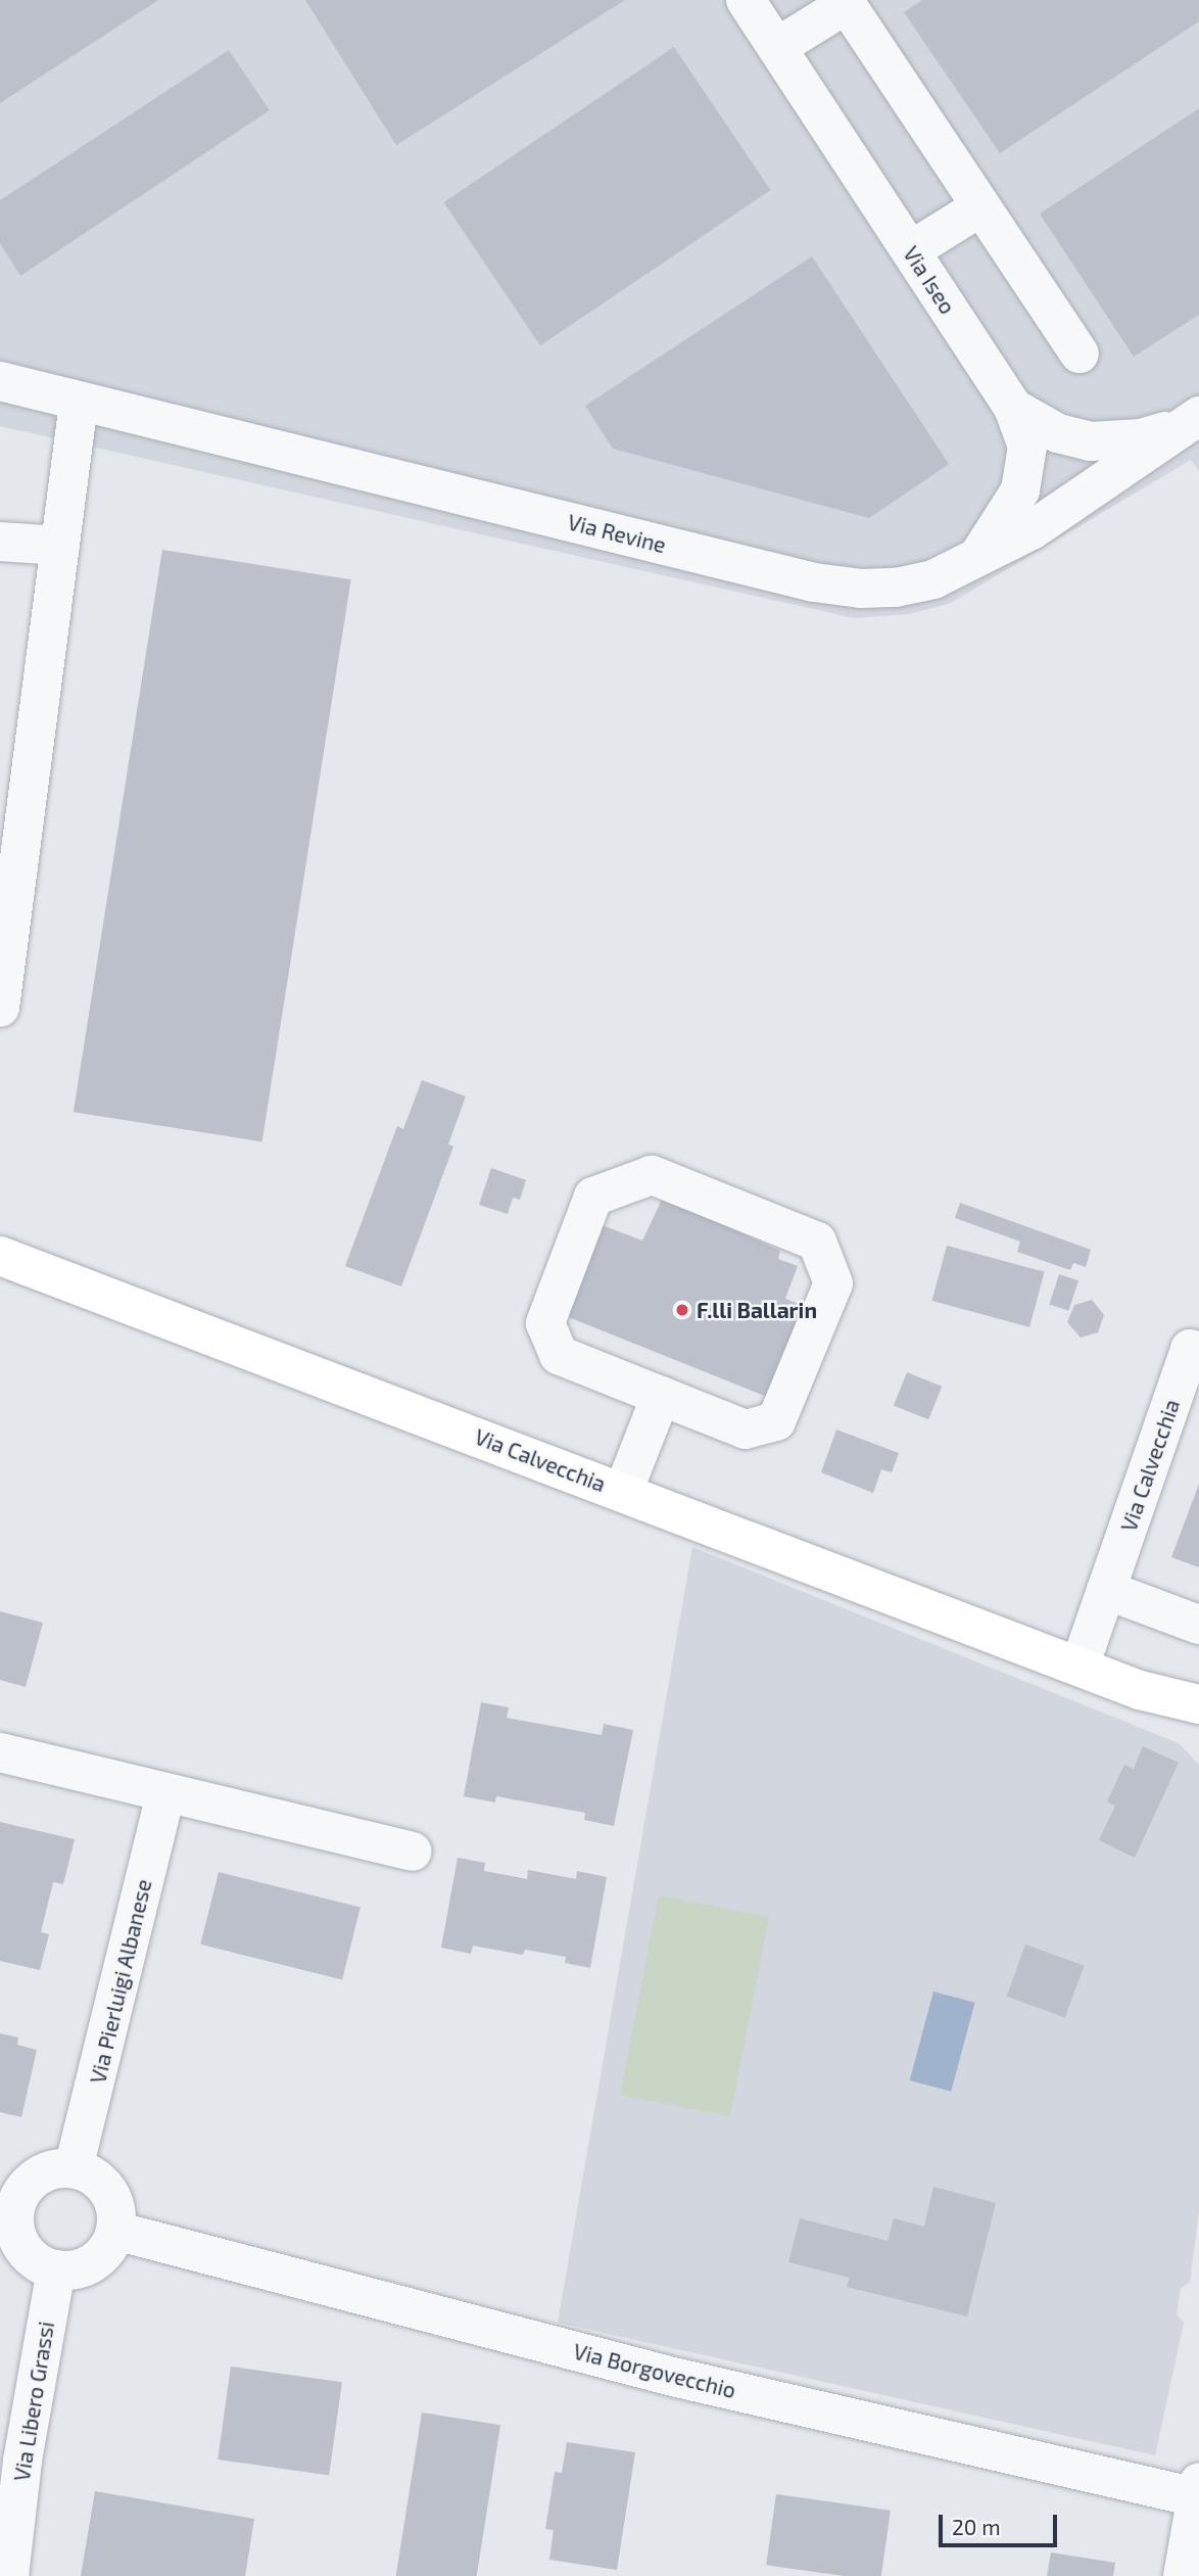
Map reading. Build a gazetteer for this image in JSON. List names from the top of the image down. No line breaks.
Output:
{"streets":{"main road":["Via Calvecchia"],"street":["Via Iseo","Via Revine","Via Pierluigi Albanese","Via Borgovecchio","Via Libero Grassi"]},"crossings":[["Via Iseo","Via Revine"],["Via Pierluigi Albanese","Via Borgovecchio"],["Via Pierluigi Albanese","Via Libero Grassi"],["Via Borgovecchio","Via Libero Grassi"]],"places":["F.lli Ballarin"],"scale_bar":"20 m"}
